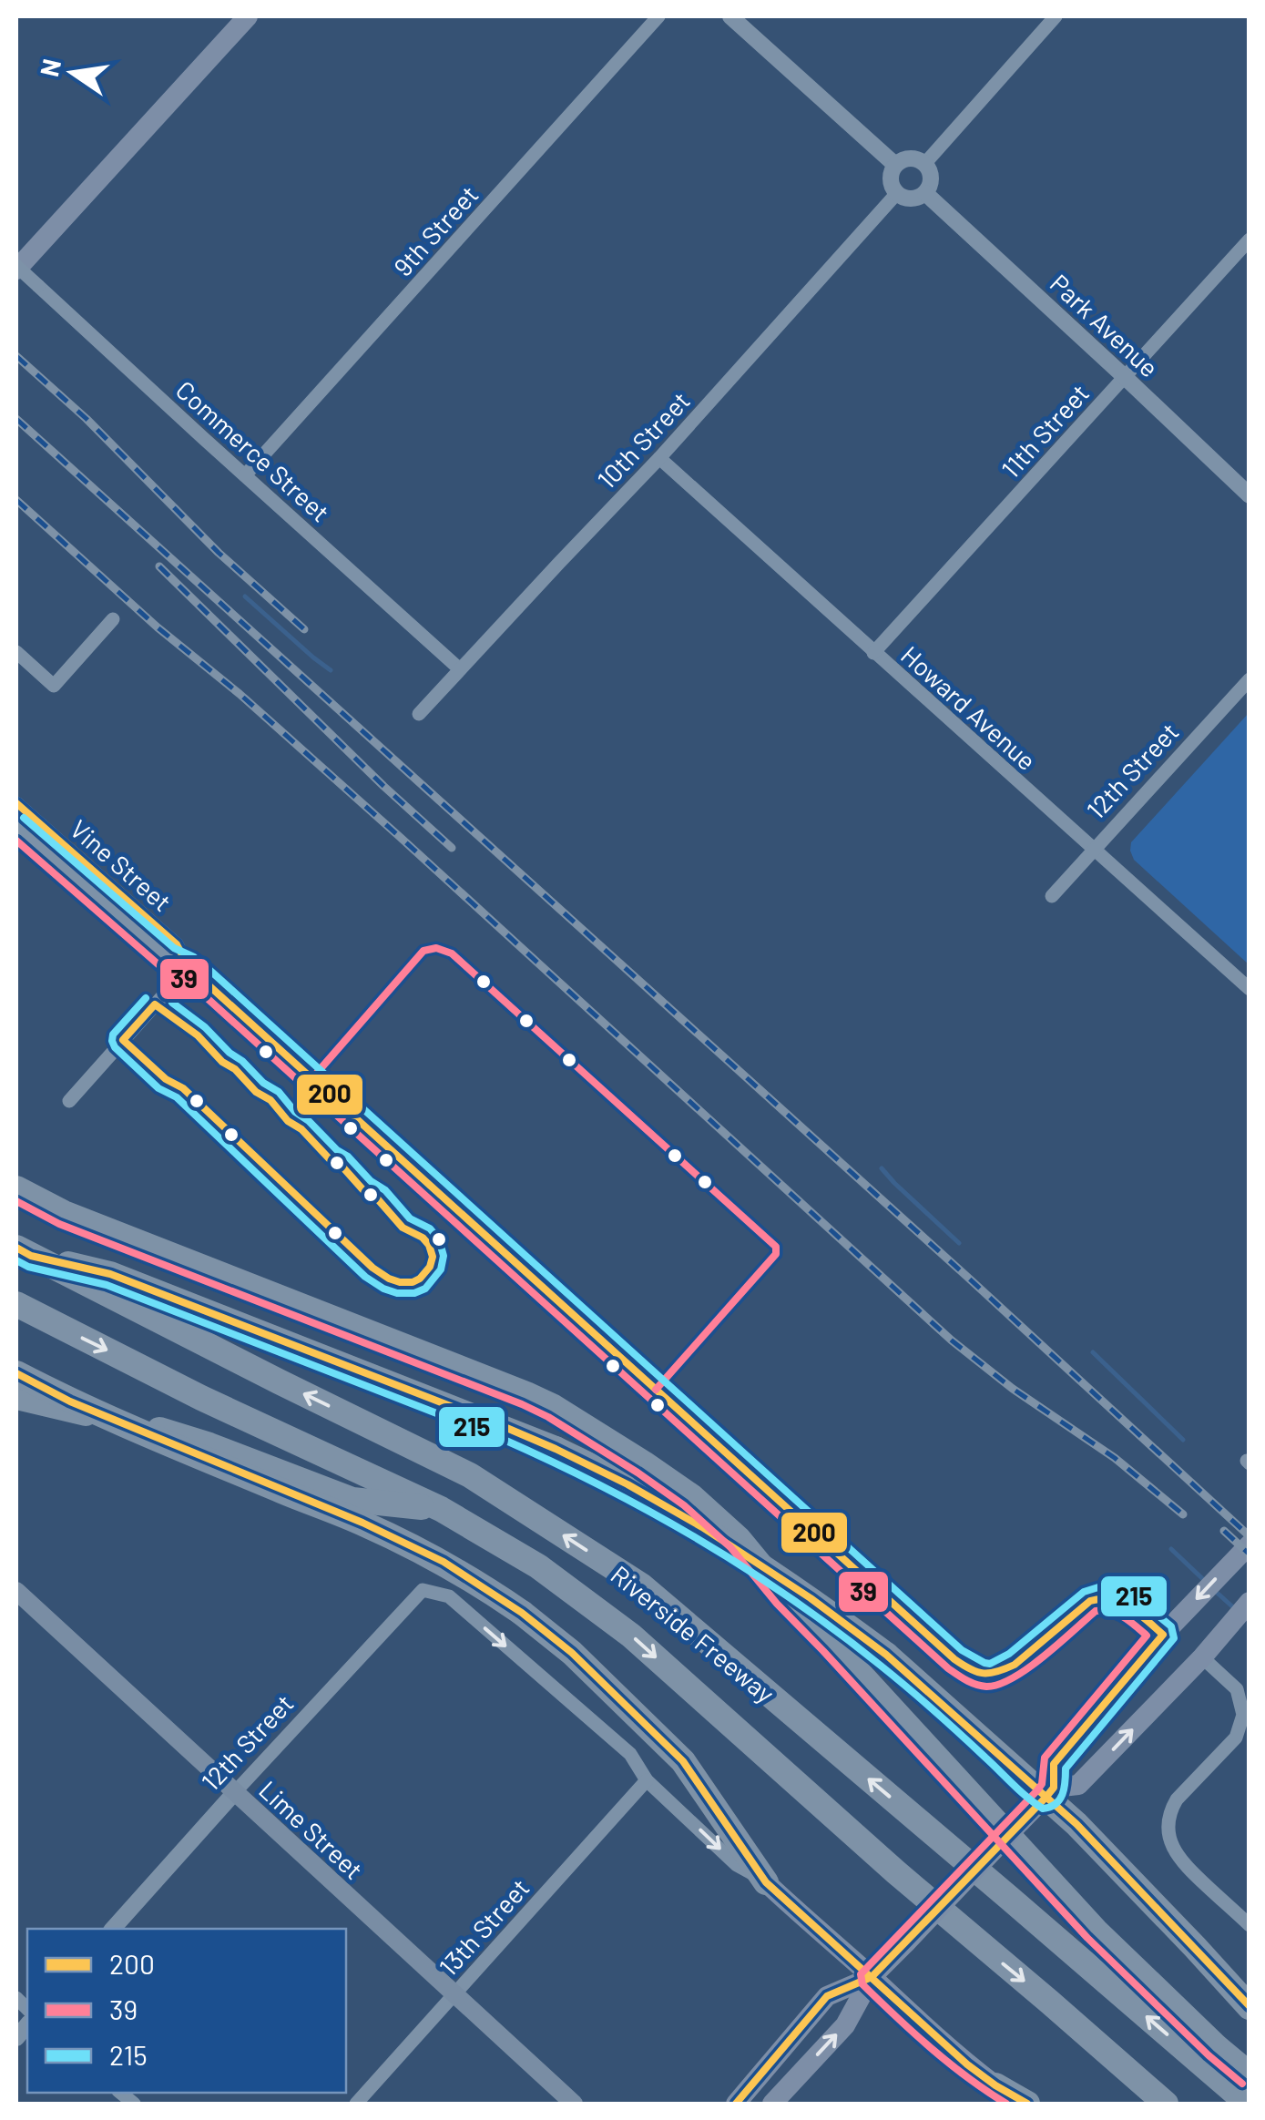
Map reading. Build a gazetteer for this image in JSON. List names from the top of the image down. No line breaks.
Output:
{"streets":{"highway":["Riverside Freeway"],"main road":["Lime Street"],"street":["9th Street","Park Avenue","11th Street","10th Street","Commerce Street","Howard Avenue","12th Street","Vine Street","13th Street"]},"crossings":[["9th Street","Commerce Street"],["Park Avenue","11th Street"],["Park Avenue","10th Street"],["11th Street","Howard Avenue"],["10th Street","Commerce Street"],["10th Street","Howard Avenue"],["Howard Avenue","12th Street"],["12th Street","Lime Street"],["12th Street","13th Street"],["Lime Street","13th Street"]],"lines":["transit line 200","transit line 215","transit line 39"],"legend":["200","39","215"],"north":"left"}
